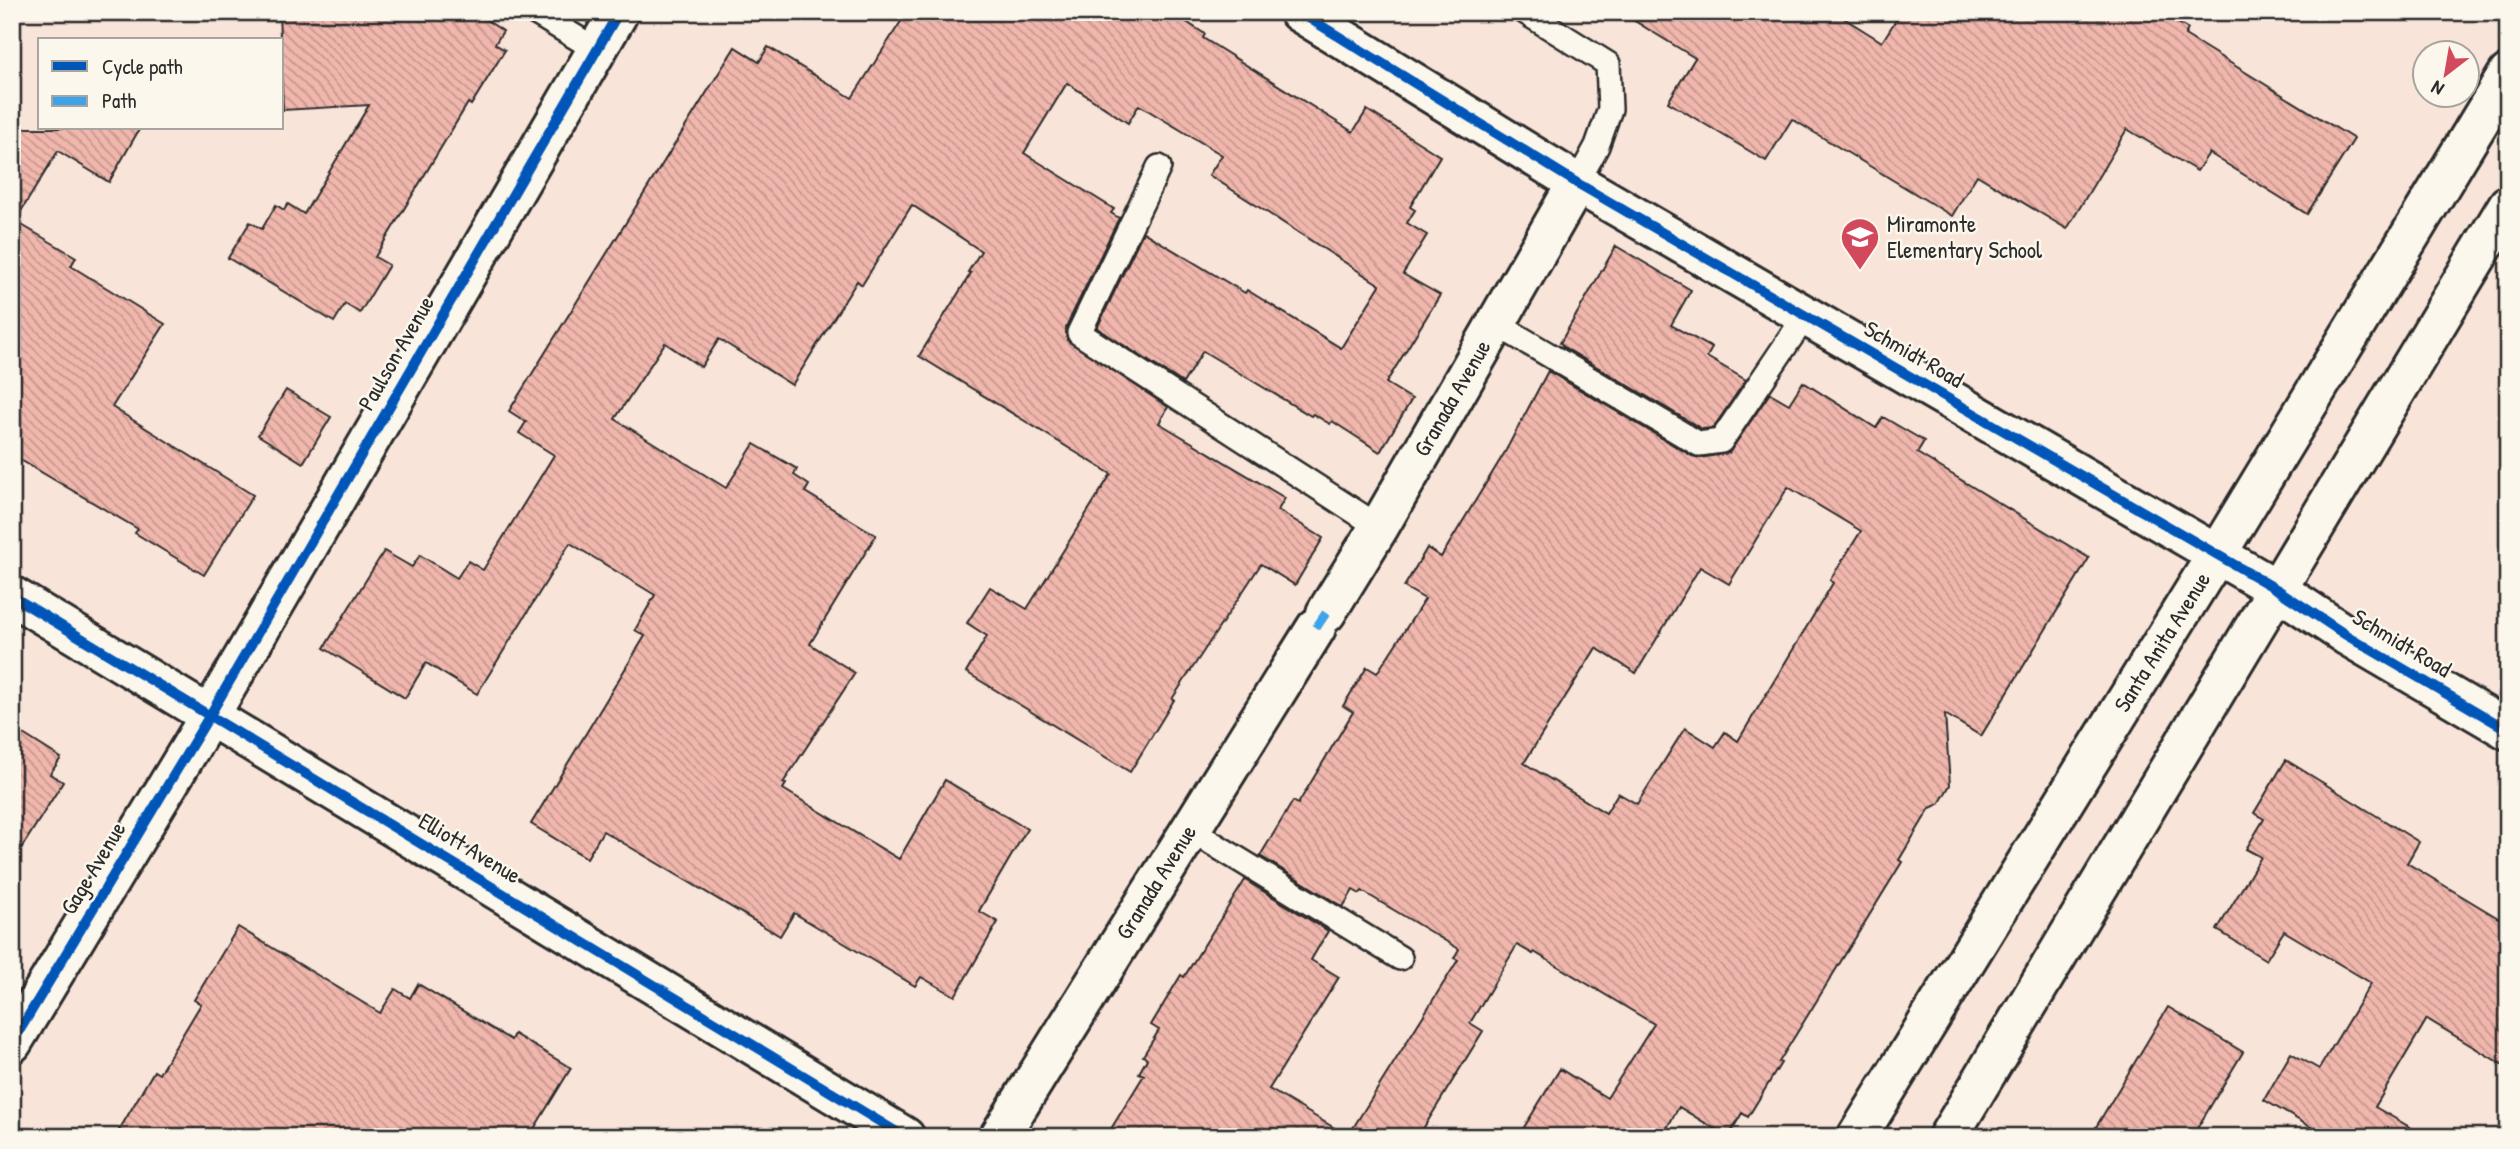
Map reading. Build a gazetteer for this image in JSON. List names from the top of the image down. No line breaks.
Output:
{"streets":{"street":["Paulson Avenue","Schmidt Road","Granada Avenue","Santa Anita Avenue","Elliott Avenue","Gage Avenue"]},"crossings":[["Paulson Avenue","Elliott Avenue"],["Paulson Avenue","Gage Avenue"],["Schmidt Road","Granada Avenue"],["Schmidt Road","Santa Anita Avenue"],["Elliott Avenue","Gage Avenue"]],"places":{"school or university":["Miramonte Elementary School"]},"legend":["Cycle path","Path"],"north":"bottom left"}
